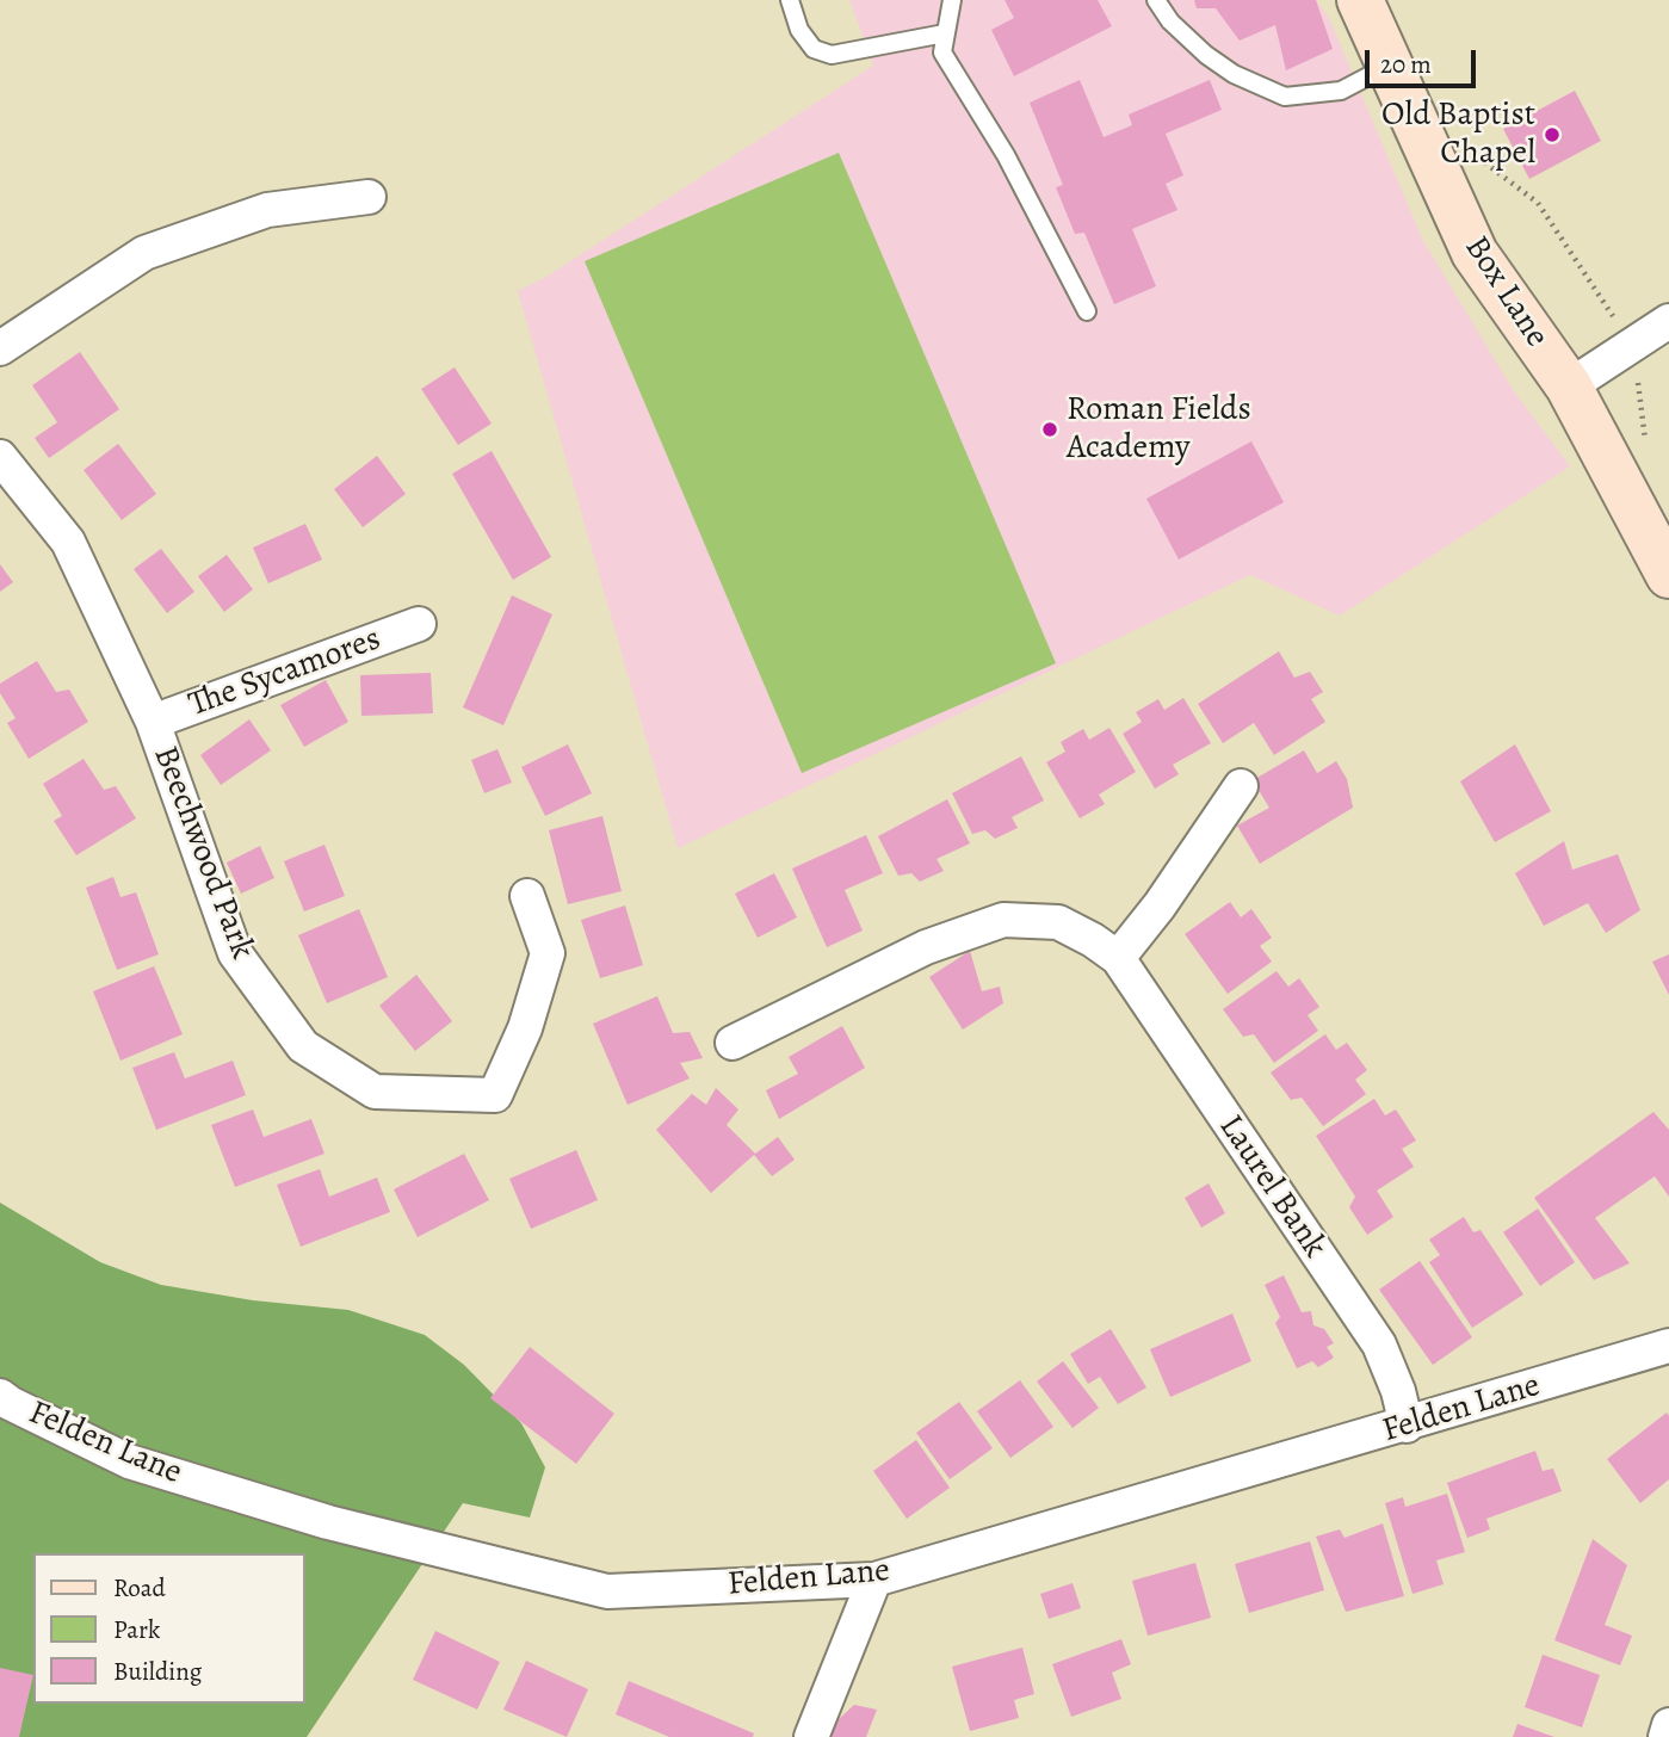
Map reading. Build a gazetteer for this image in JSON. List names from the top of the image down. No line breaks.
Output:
{"streets":{"main road":["Box Lane"],"street":["The Sycamores","Beechwood Park","Laurel Bank","Felden Lane"]},"crossings":[["The Sycamores","Beechwood Park"],["Laurel Bank","Felden Lane"]],"places":["Old Baptist Chapel","Roman Fields Academy"],"legend":["Road","Park","Building"],"scale_bar":"20 m"}
